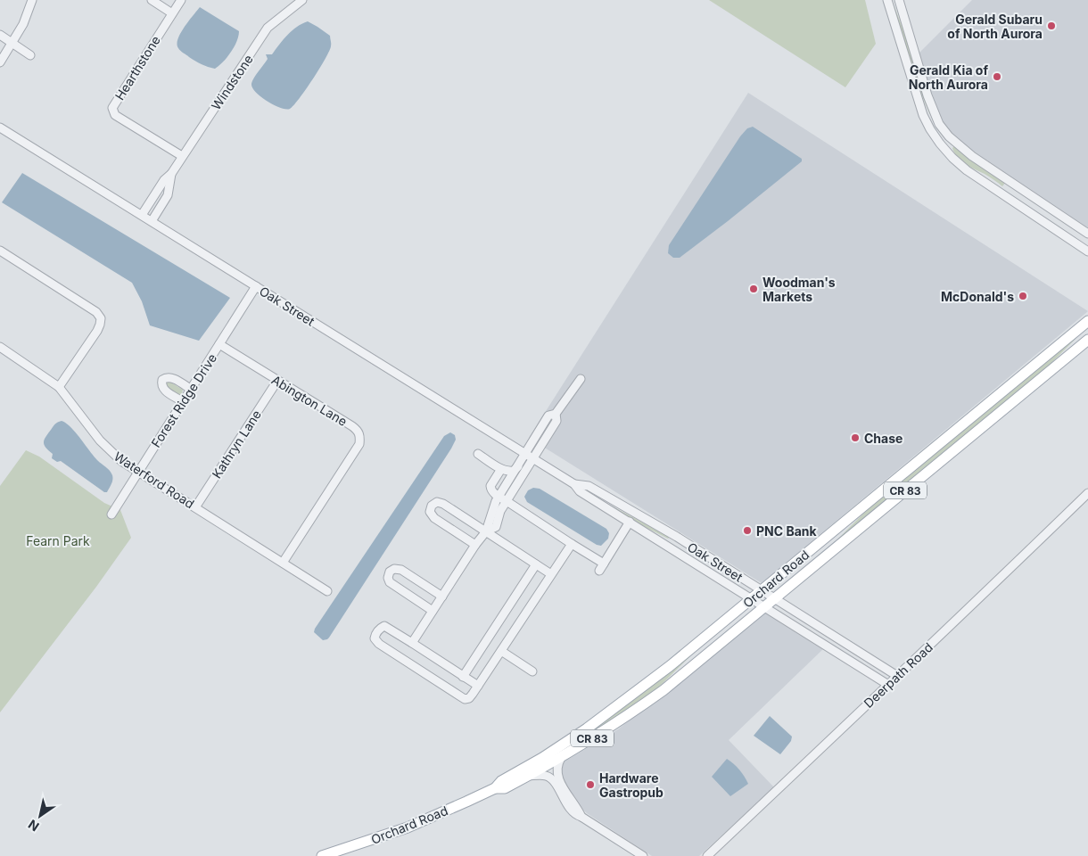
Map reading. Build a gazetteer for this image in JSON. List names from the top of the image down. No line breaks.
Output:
{"streets":{"main road":["CR 83","Orchard Road"],"street":["Hearthstone","Windstone","Oak Street","Forest Ridge Drive","Abington Lane","Kathryn Lane","Waterford Road","Deerpath Road"]},"crossings":[["Hearthstone","Windstone"],["Windstone","Oak Street"],["Oak Street","Forest Ridge Drive"],["Oak Street","Orchard Road"],["Oak Street","Deerpath Road"],["Forest Ridge Drive","Abington Lane"],["Forest Ridge Drive","Waterford Road"],["Abington Lane","Kathryn Lane"],["Abington Lane","Waterford Road"],["Kathryn Lane","Waterford Road"]],"parks":["Fearn Park"],"places":["Gerald Subaru of North Aurora","Gerald Kia of North Aurora","Woodman's Markets","McDonald's","Chase","PNC Bank","Hardware Gastropub"],"north":"bottom left"}
